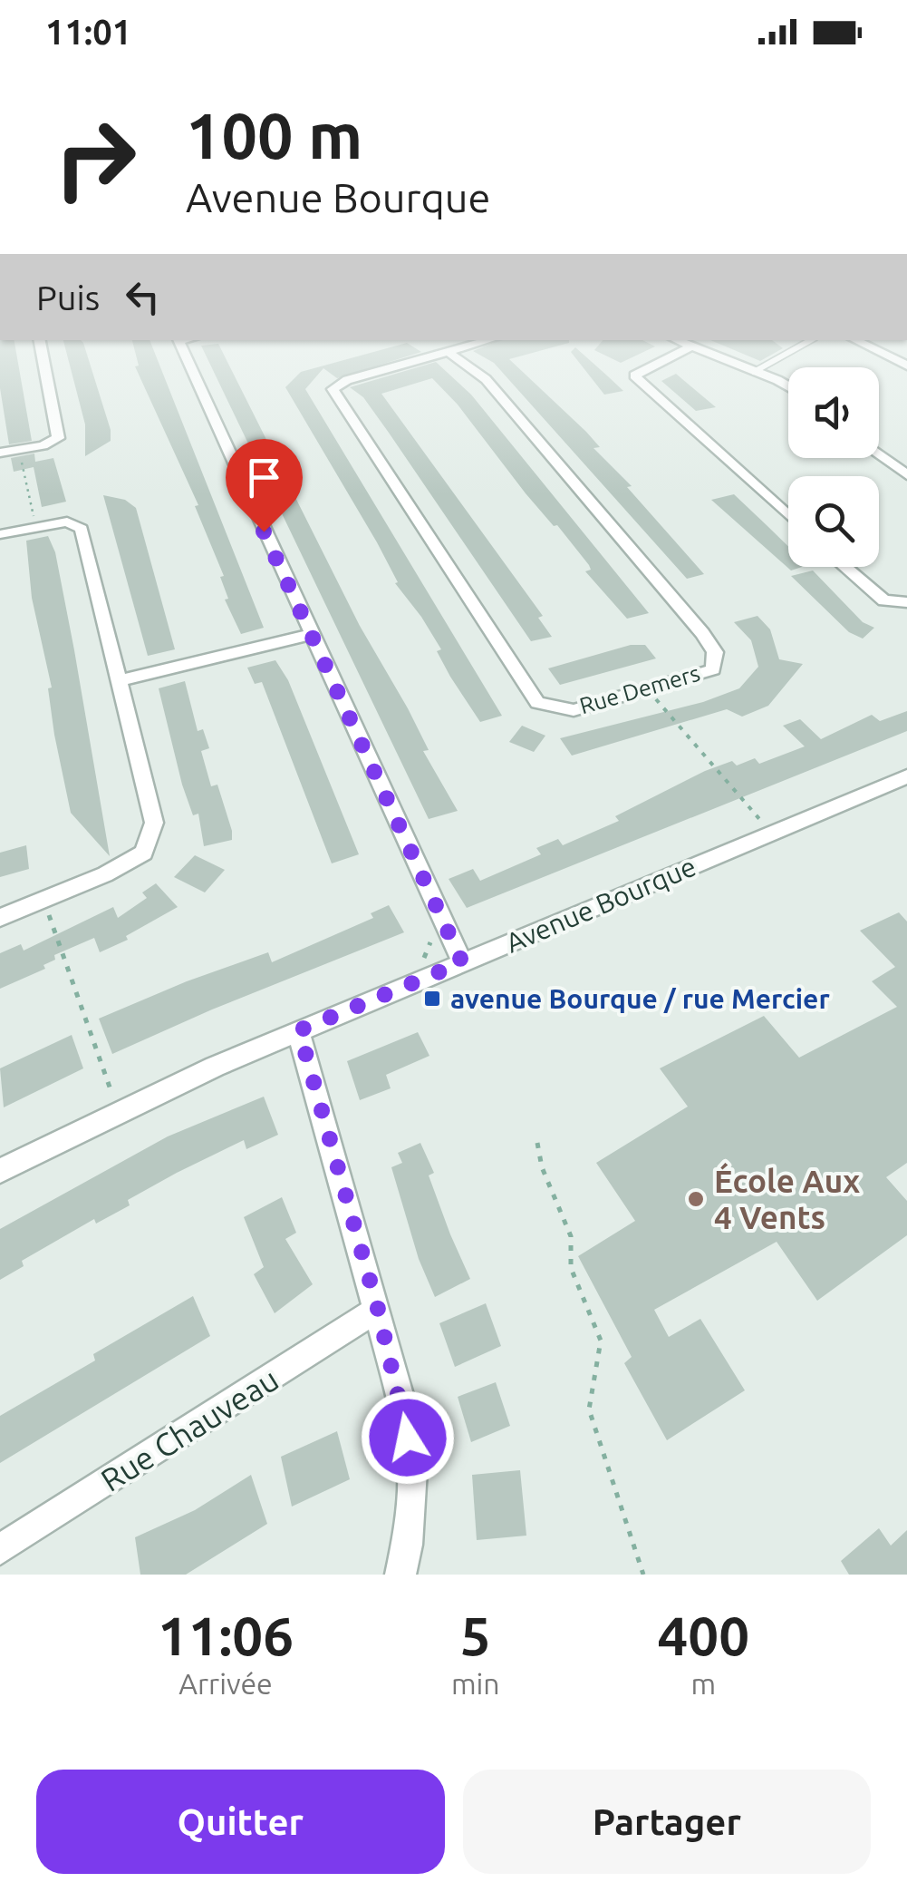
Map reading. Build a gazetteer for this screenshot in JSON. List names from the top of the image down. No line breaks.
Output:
{"streets":{"street":["Rue Demers","Avenue Bourque","Rue Chauveau"]},"places":{"transit":["avenue Bourque / rue Mercier"],"other":["École Aux 4 Vents"]},"page":{"status":"11:01","turn":["100 m","Avenue Bourque"],"then":"Puis","eta":["11:06","Arrivée","5","min","400","m"],"buttons":["Quitter","Partager"]}}
